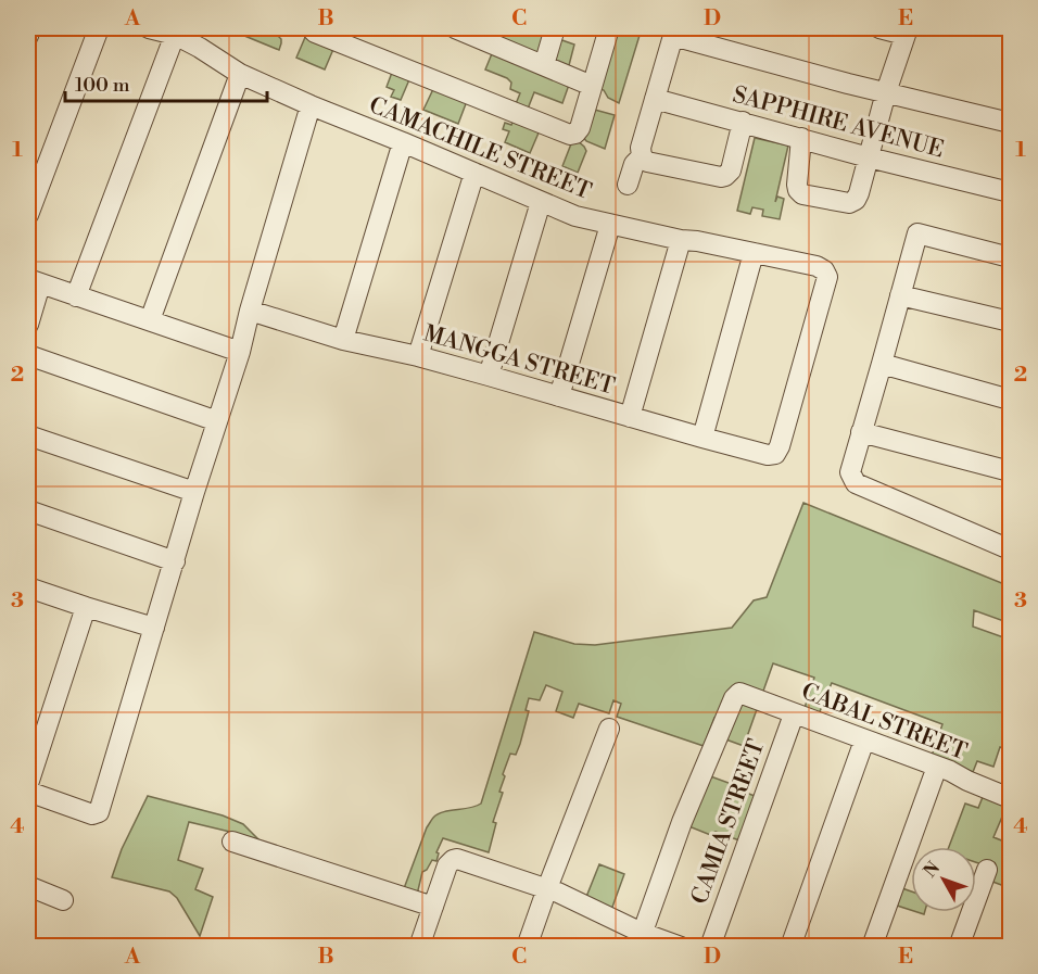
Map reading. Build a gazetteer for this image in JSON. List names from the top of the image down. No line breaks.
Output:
{"streets":{"street":["SAPPHIRE AVENUE","CAMACHILE STREET","MANGGA STREET","CABAL STREET","CAMIA STREET"]},"crossings":[["CAMACHILE STREET","MANGGA STREET"],["CABAL STREET","CAMIA STREET"]],"scale_bar":"100 m","north":"top left","grid":{"columns":["A","B","C","D","E"],"rows":["1","2","3","4"]}}
